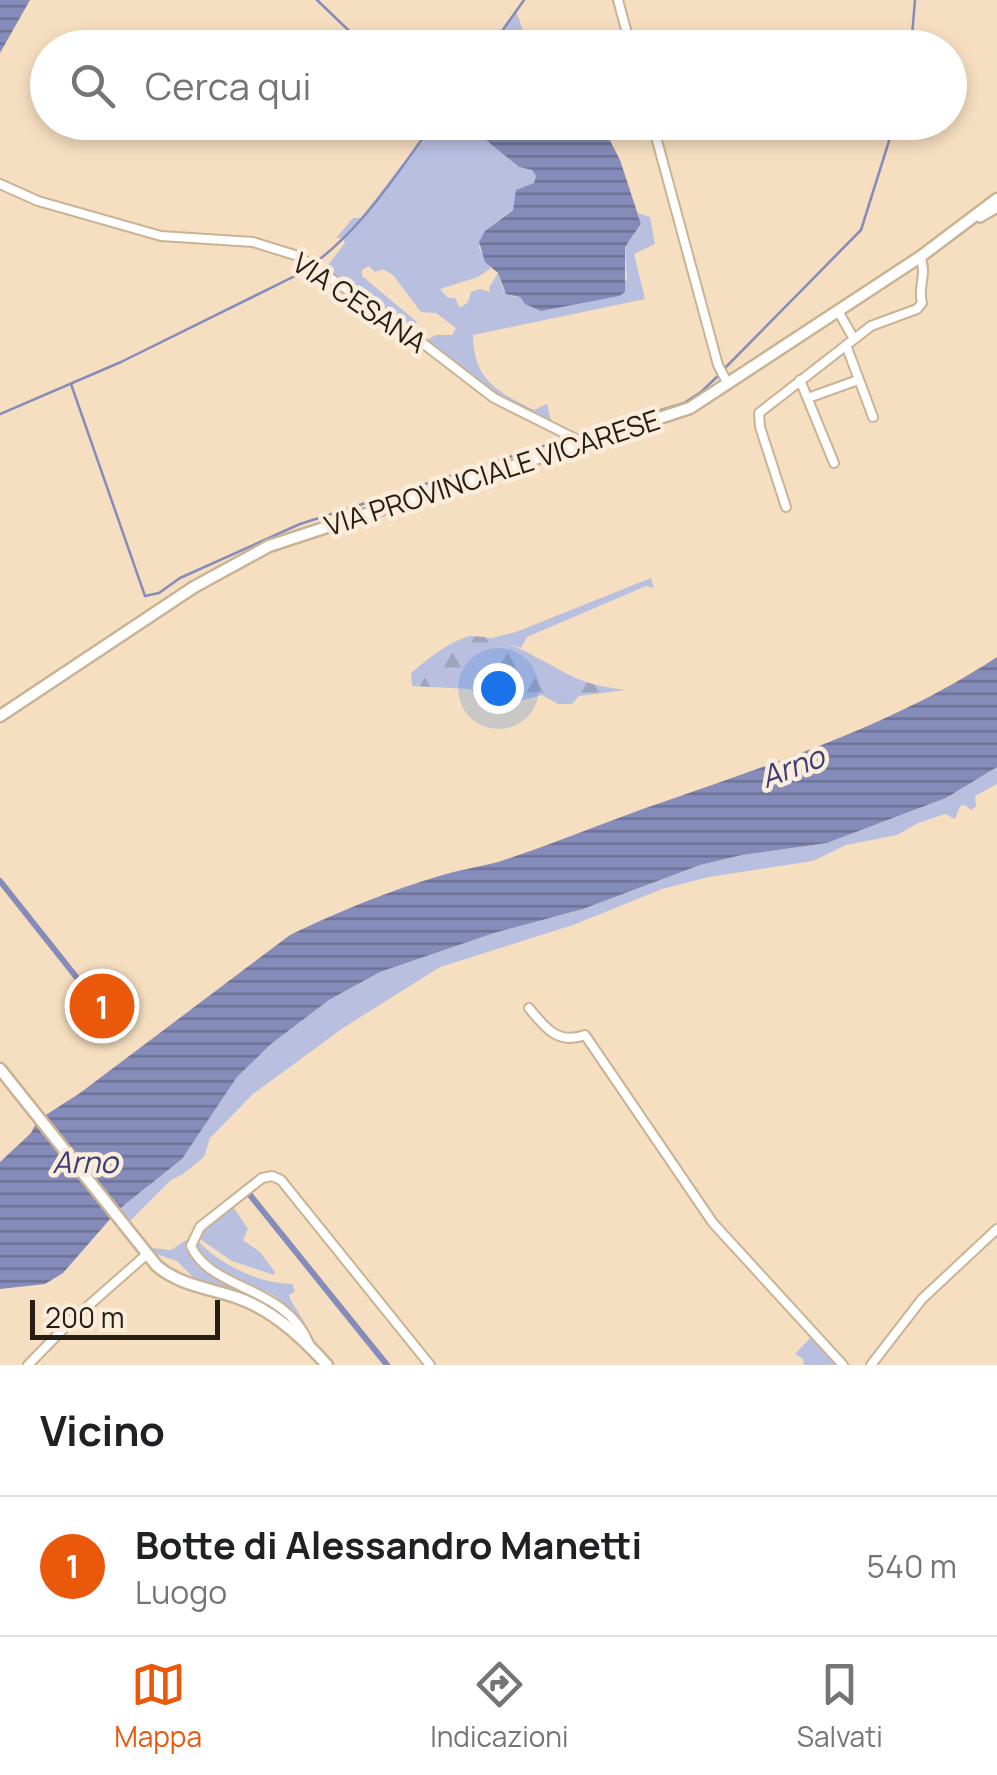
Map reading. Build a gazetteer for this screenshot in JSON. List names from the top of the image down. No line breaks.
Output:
{"streets":{"main road":["VIA PROVINCIALE VICARESE"],"street":["VIA CESANA"]},"crossings":[["VIA CESANA","VIA PROVINCIALE VICARESE"]],"water":["Arno"],"scale_bar":"200 m","page":{"search":"Cerca qui","pins":"1","scale":"200 m","heading":"Vicino","list":[{"mark":"1","name":"Botte di Alessandro Manetti","note":"Luogo","value":"540 m"}],"nav":["Mappa","Indicazioni","Salvati"]}}
